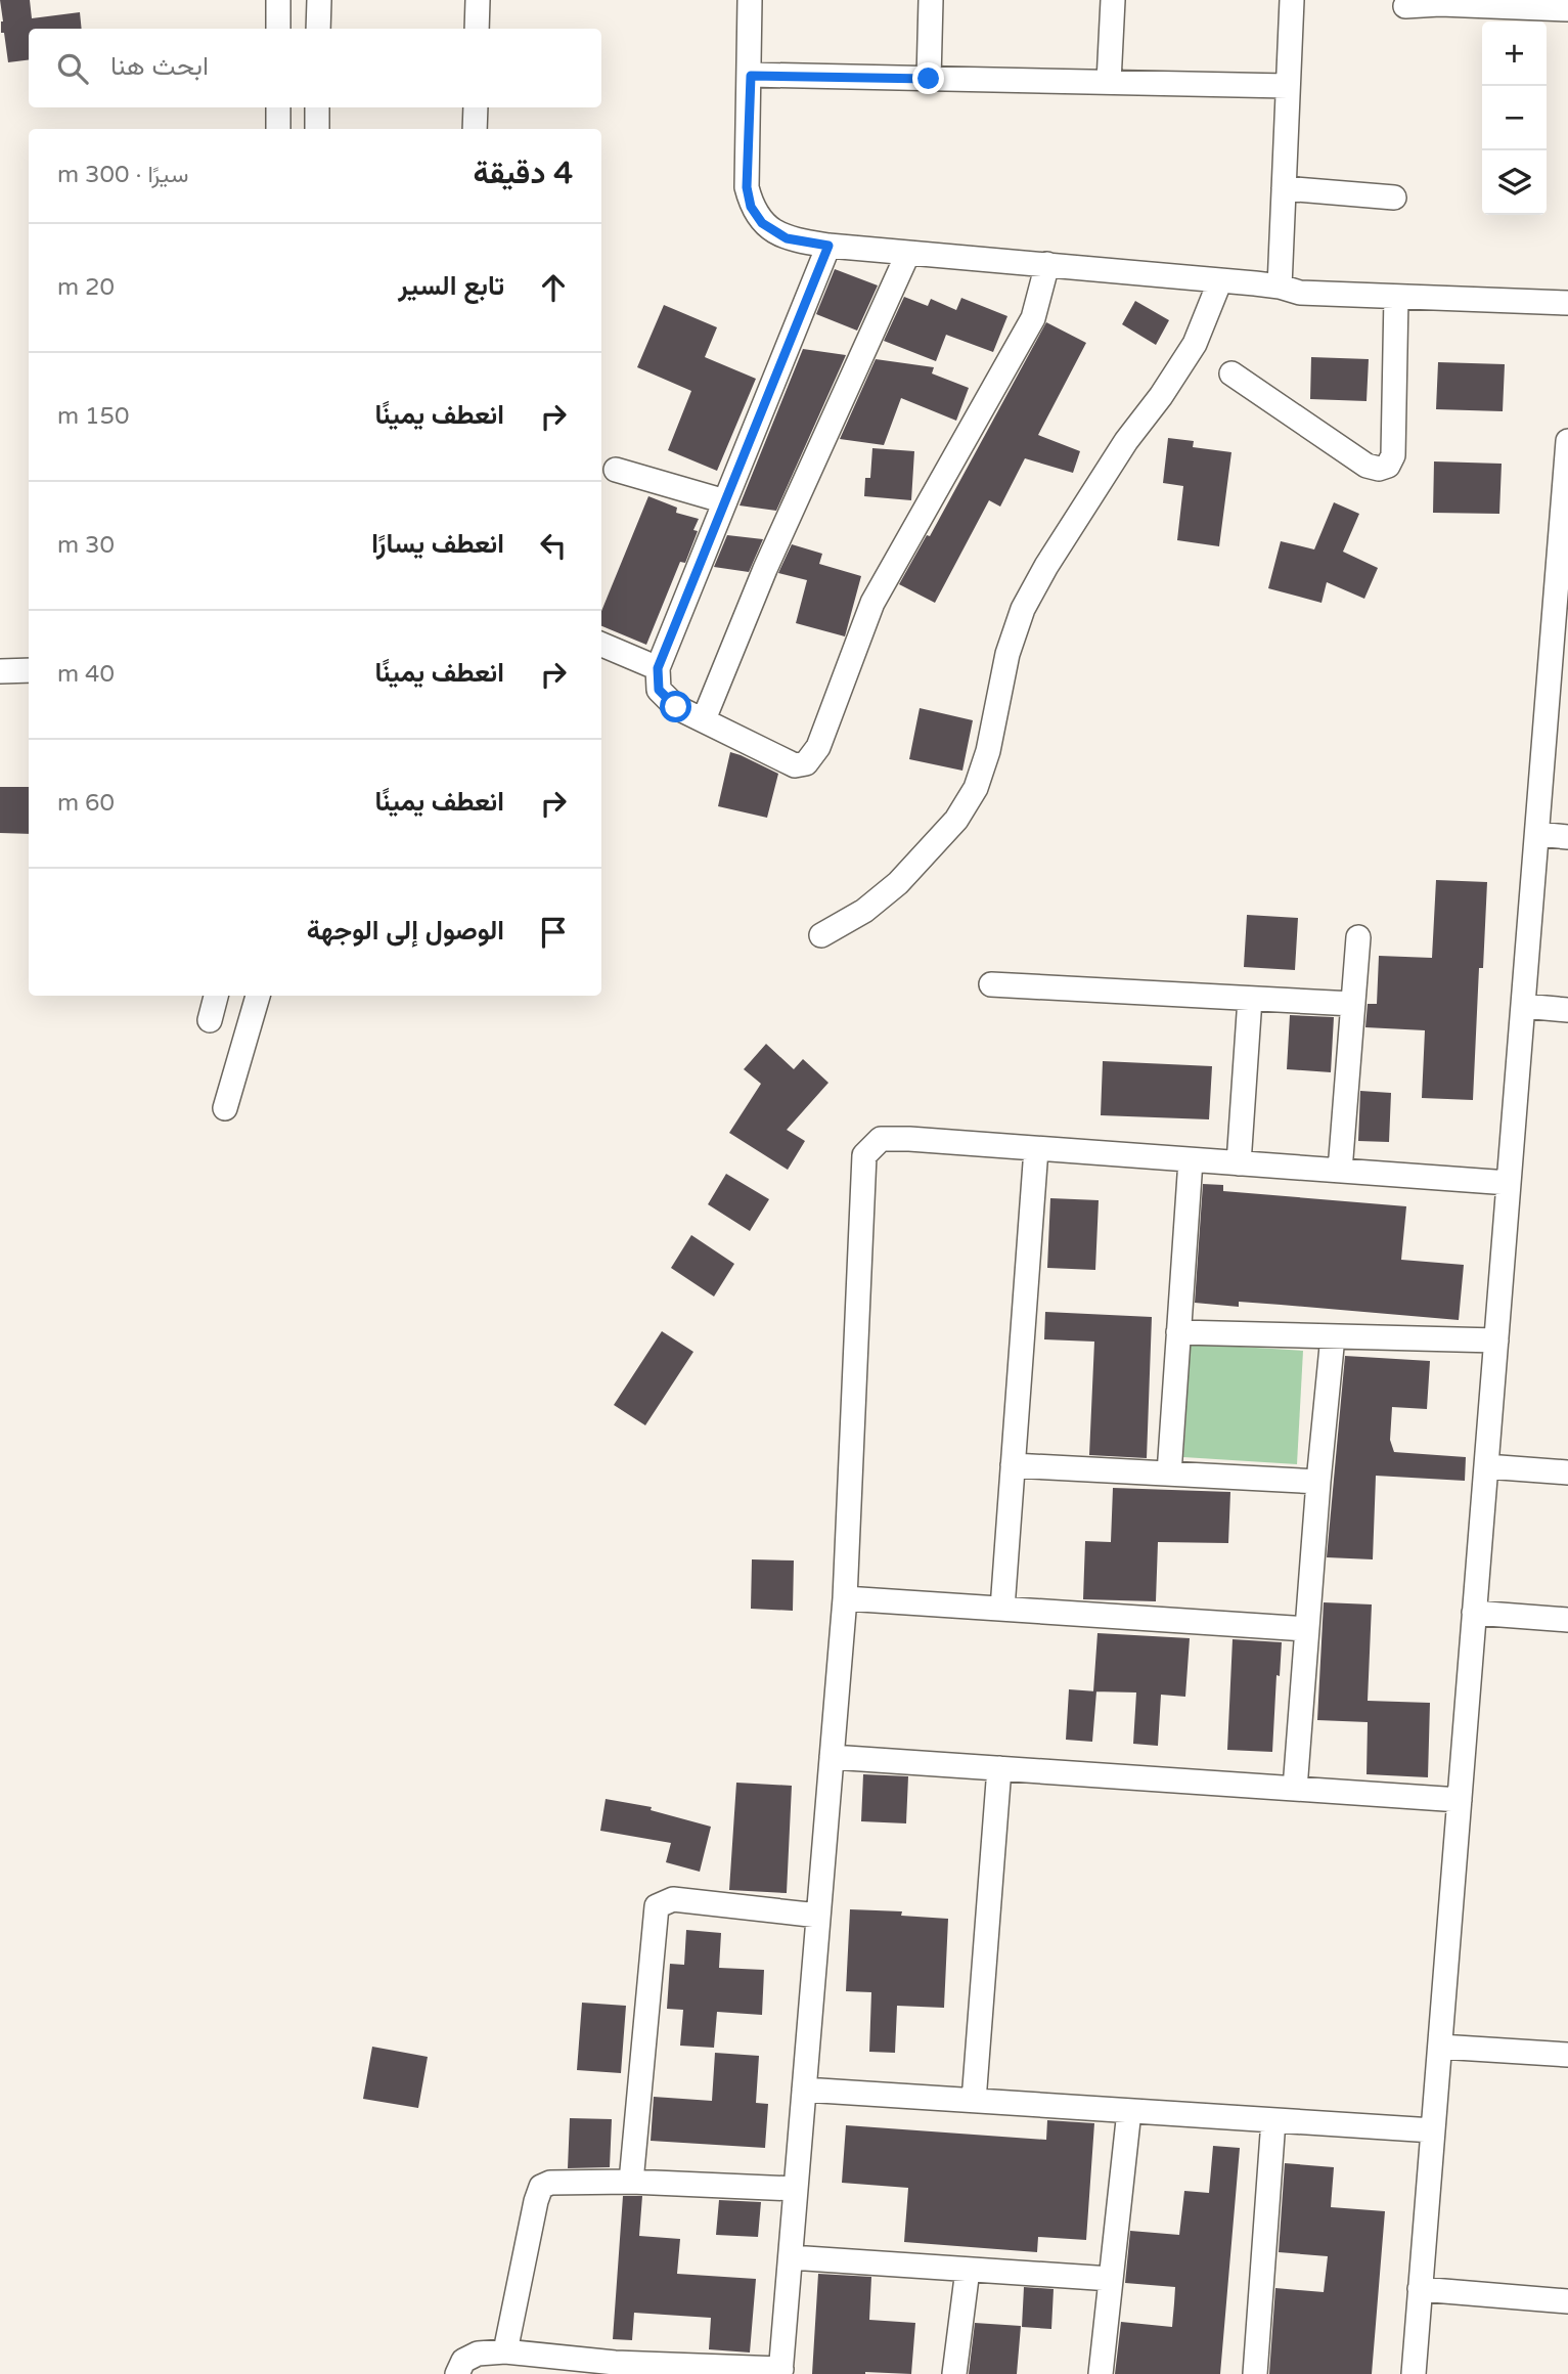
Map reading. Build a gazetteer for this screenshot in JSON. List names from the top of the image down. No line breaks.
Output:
{"page":{"map_buttons":["+","−"],"search":"ابحث هنا","heading":["4 دقيقة","سيرًا · 300 m"],"list":[["تابع السير","20 m"],["انعطف يمينًا","150 m"],["انعطف يسارًا","30 m"],["انعطف يمينًا","40 m"],["انعطف يمينًا","60 m"],"الوصول إلى الوجهة"]}}
